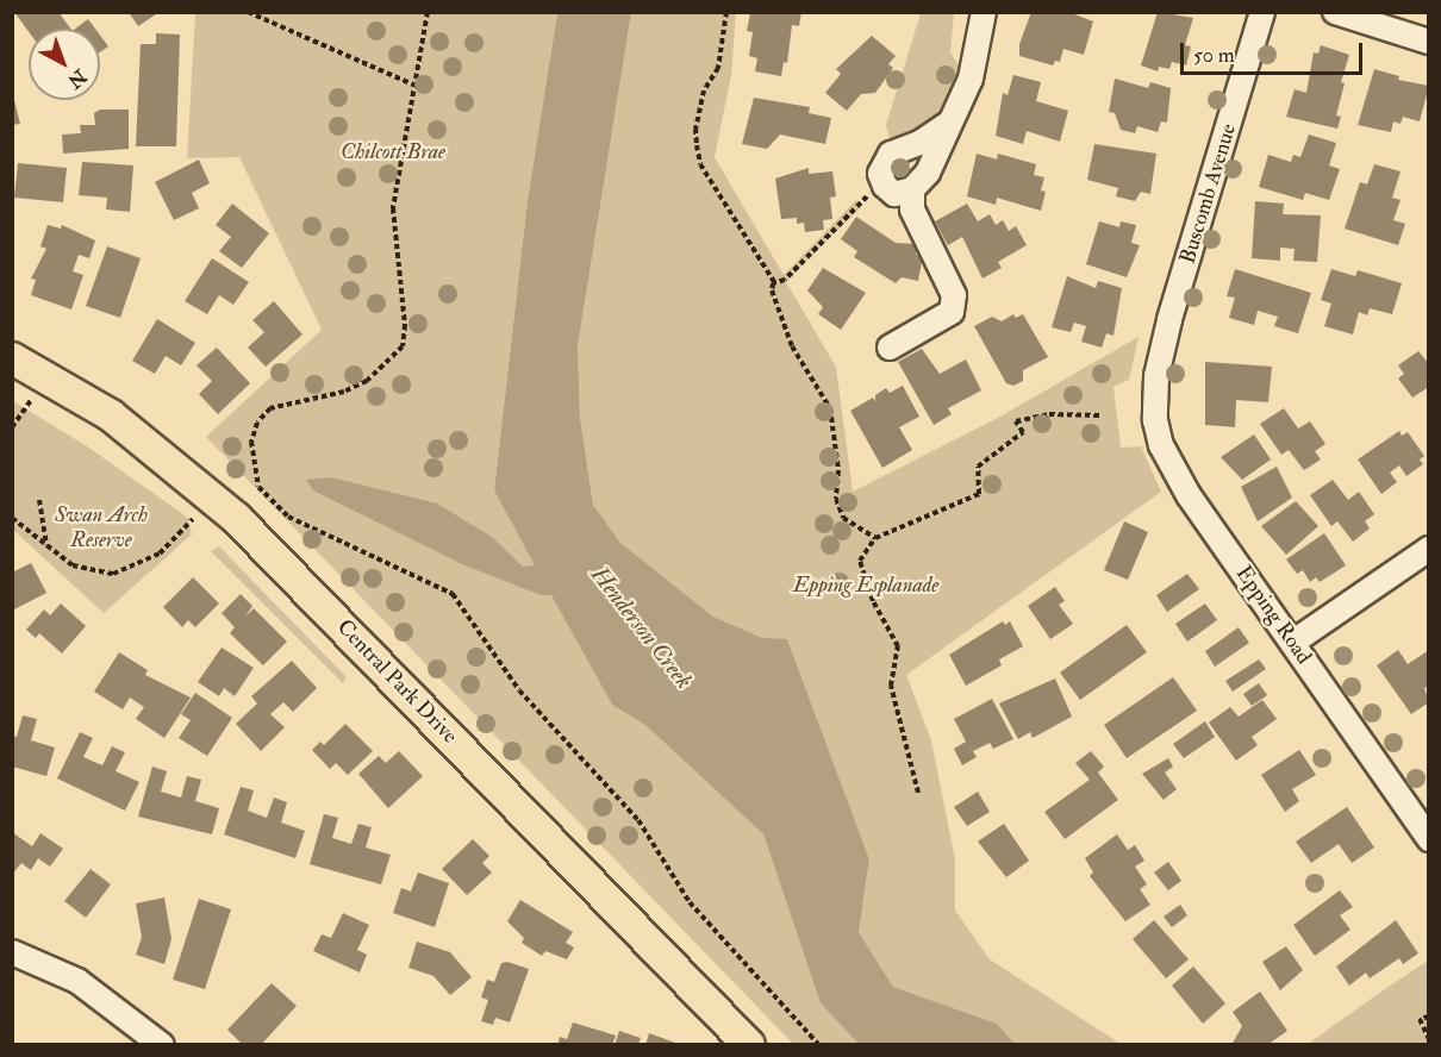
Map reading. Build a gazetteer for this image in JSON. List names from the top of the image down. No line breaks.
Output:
{"streets":{"main road":["Central Park Drive"],"street":["Buscomb Avenue","Epping Road"]},"crossings":[["Buscomb Avenue","Epping Road"]],"water":["Henderson Creek"],"parks":["Chilcott Brae","Swan Arch Reserve","Epping Esplanade"],"scale_bar":"50 m","north":"bottom right"}
